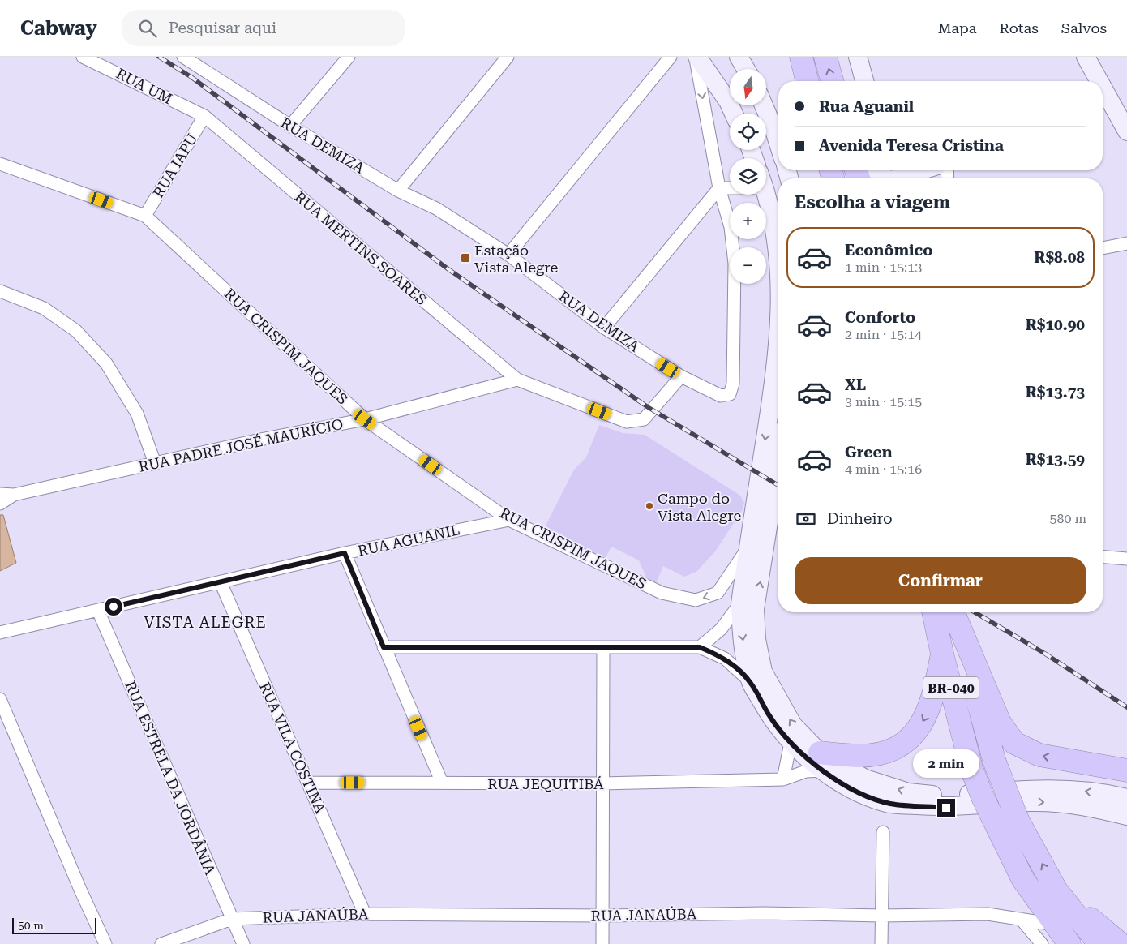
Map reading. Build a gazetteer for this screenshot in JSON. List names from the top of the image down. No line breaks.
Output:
{"streets":{"highway":["BR-040"],"street":["RUA UM","RUA DEMIZA","RUA IAPU","RUA MERTINS SOARES","RUA CRISPIM JAQUES","RUA PADRE JOSÉ MAURÍCIO","RUA AGUANIL","RUA VILA COSTINA","RUA ESTRELA DA JORDÂNIA","RUA JEQUITIBÁ","RUA JANAÚBA"]},"crossings":[["RUA UM","RUA IAPU"],["RUA UM","RUA MERTINS SOARES"],["RUA IAPU","RUA MERTINS SOARES"],["RUA IAPU","RUA CRISPIM JAQUES"],["RUA MERTINS SOARES","RUA PADRE JOSÉ MAURÍCIO"],["RUA CRISPIM JAQUES","RUA PADRE JOSÉ MAURÍCIO"],["RUA CRISPIM JAQUES","RUA AGUANIL"],["RUA AGUANIL","RUA VILA COSTINA"],["RUA AGUANIL","RUA ESTRELA DA JORDÂNIA"],["BR-040","RUA JANAÚBA"],["RUA VILA COSTINA","RUA JEQUITIBÁ"],["RUA VILA COSTINA","RUA JANAÚBA"],["RUA ESTRELA DA JORDÂNIA","RUA JANAÚBA"]],"districts":["VISTA ALEGRE"],"places":{"transit":["Estação Vista Alegre"],"other":["Campo do Vista Alegre"]},"scale_bar":"50 m","north":"bottom","page":{"header":"Cabway","search":"Pesquisar aqui","nav":["Mapa","Rotas","Salvos"],"map_buttons":["+","−"],"banner":["Rua Aguanil","Avenida Teresa Cristina"],"heading":"Escolha a viagem","list":[{"name":"Econômico","note":"1 min · 15:13","value":"R$8.08"},{"name":"Conforto","note":"2 min · 15:14","value":"R$10.90"},{"name":"XL","note":"3 min · 15:15","value":"R$13.73"},{"name":"Green","note":"4 min · 15:16","value":"R$13.59"}],"pay":["Dinheiro","580 m"],"buttons":"Confirmar","bubble":"2 min","scale":"50 m"}}
